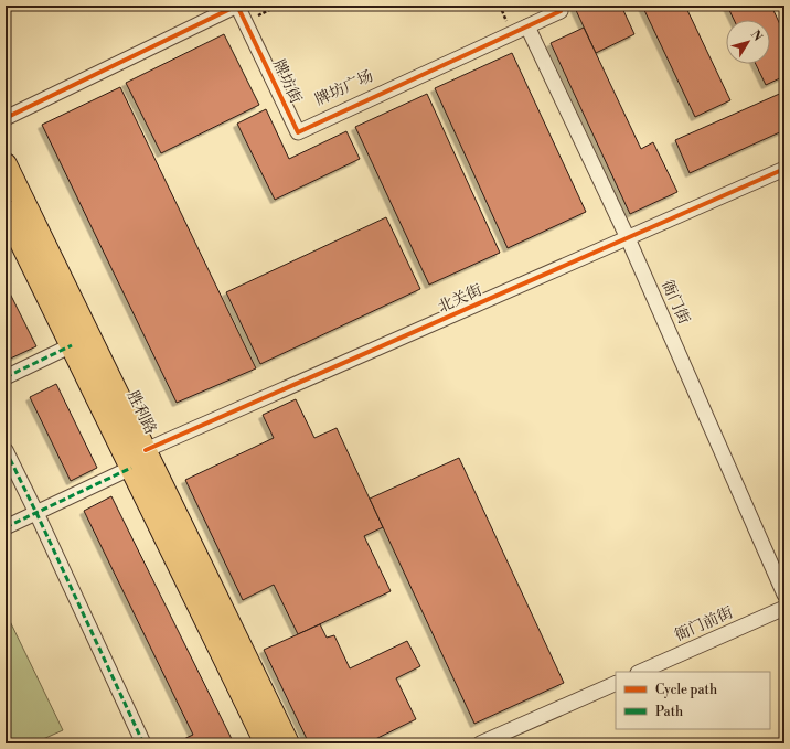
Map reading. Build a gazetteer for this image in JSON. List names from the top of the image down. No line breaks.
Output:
{"streets":{"main road":["胜利路"],"street":["牌坊街","北关街","衙门街","衙门前街"]},"crossings":[["牌坊街","衙门街"],["北关街","衙门街"],["北关街","胜利路"]],"legend":["Cycle path","Path"],"north":"top right"}
